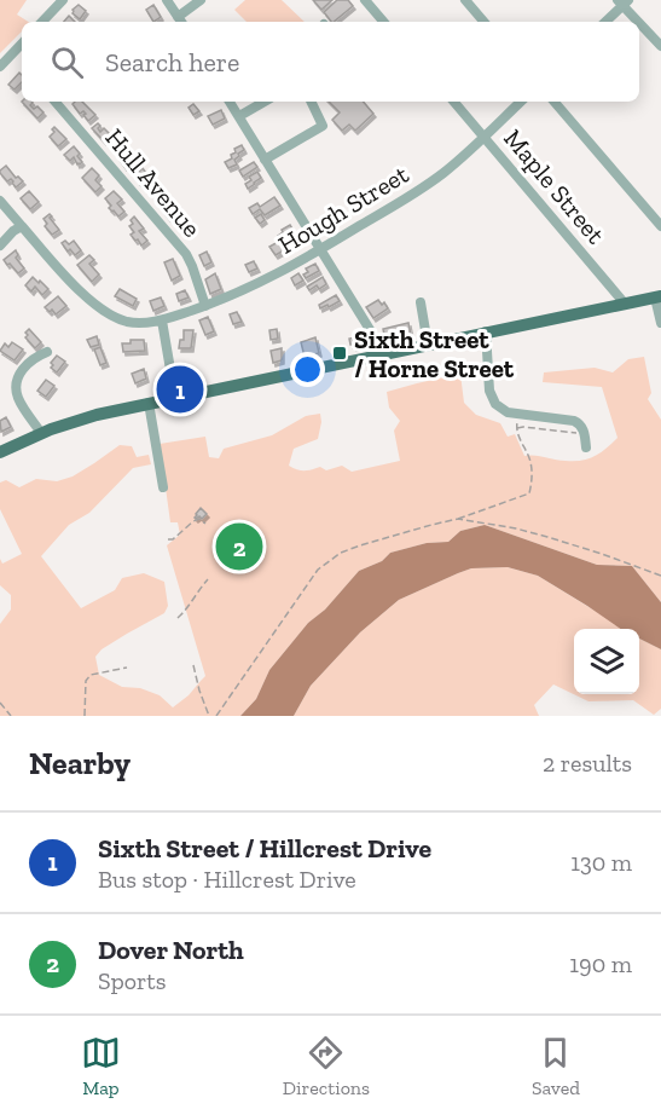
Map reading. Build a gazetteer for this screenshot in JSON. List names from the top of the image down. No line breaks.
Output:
{"streets":{"street":["Hull Avenue","Maple Street","Hough Street"]},"crossings":[["Hull Avenue","Hough Street"],["Maple Street","Hough Street"]],"places":{"transit":["Sixth Street / Horne Street"]},"page":{"search":"Search here","pins":["1","2"],"heading":["Nearby","2 results"],"list":[{"mark":"1","name":"Sixth Street / Hillcrest Drive","note":"Bus stop · Hillcrest Drive","value":"130 m"},{"mark":"2","name":"Dover North","note":"Sports","value":"190 m"}],"nav":["Map","Directions","Saved"]}}
